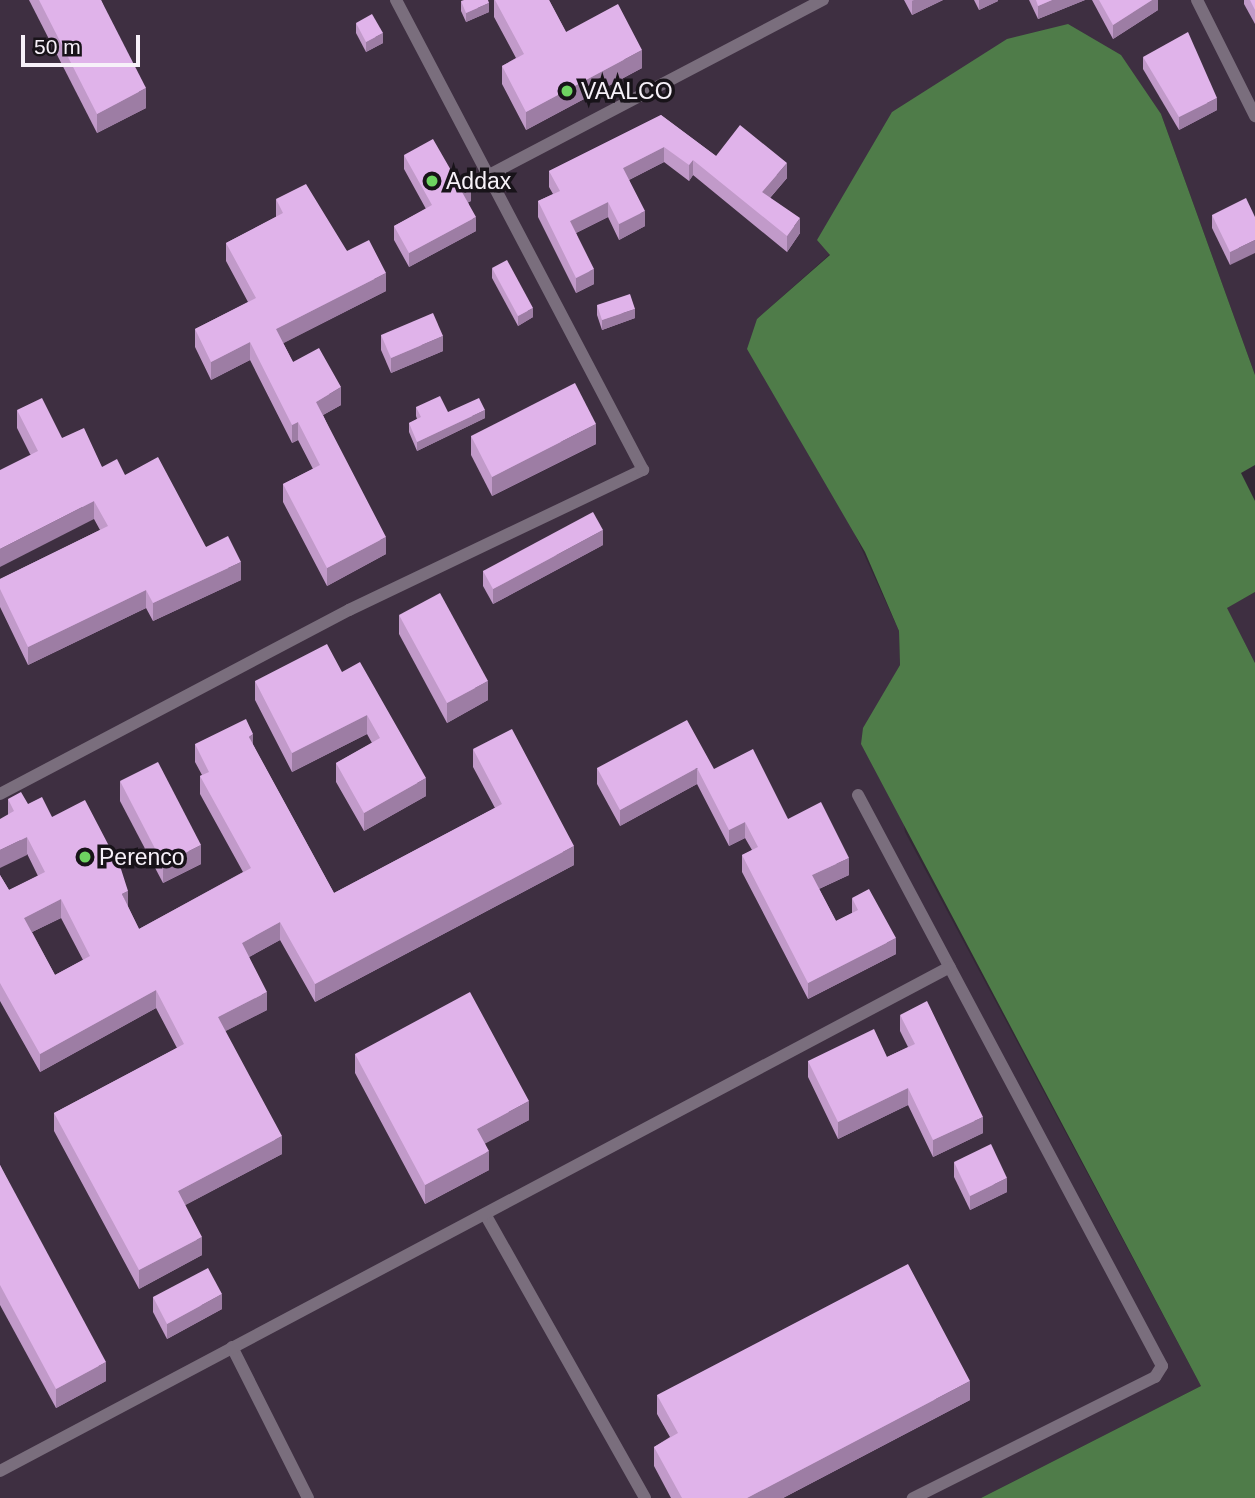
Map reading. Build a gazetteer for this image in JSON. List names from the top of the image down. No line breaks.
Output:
{"places":["VAALCO","Addax","Perenco"],"scale_bar":"50 m"}
